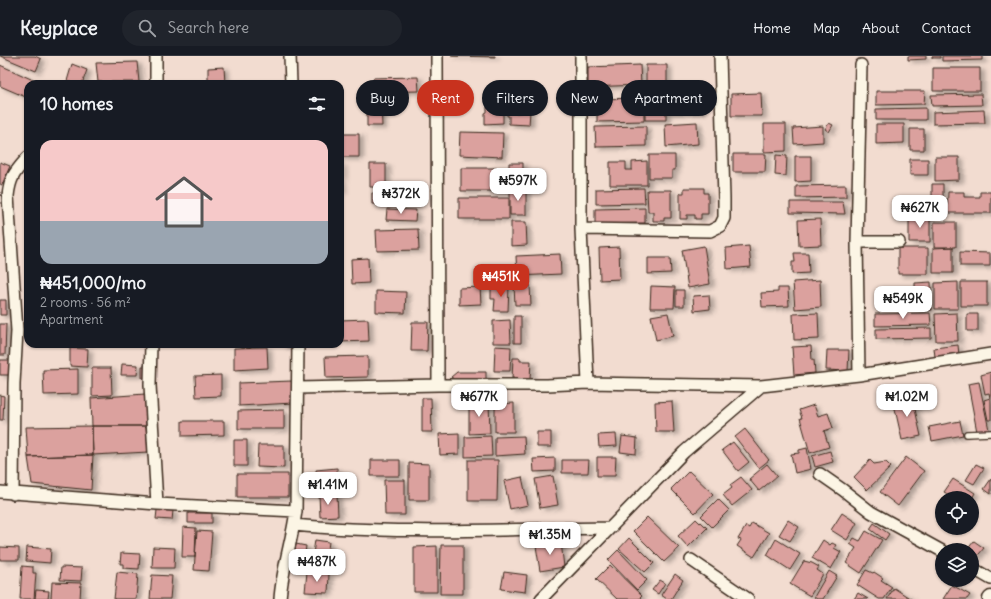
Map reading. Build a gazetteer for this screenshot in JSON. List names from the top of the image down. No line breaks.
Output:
{"page":{"header":"Keyplace","search":"Search here","nav":["Home","Map","About","Contact"],"chip":["Buy","Rent","Filters","New","Apartment"],"heading":"10 homes","list":[{"name":"₦451,000/mo","note":"2 rooms · 56 m² · Apartment"}],"price":["₦597K","₦372K","₦627K","₦451K","₦549K","₦677K","₦1.02M","₦1.41M","₦1.35M","₦487K"]}}
